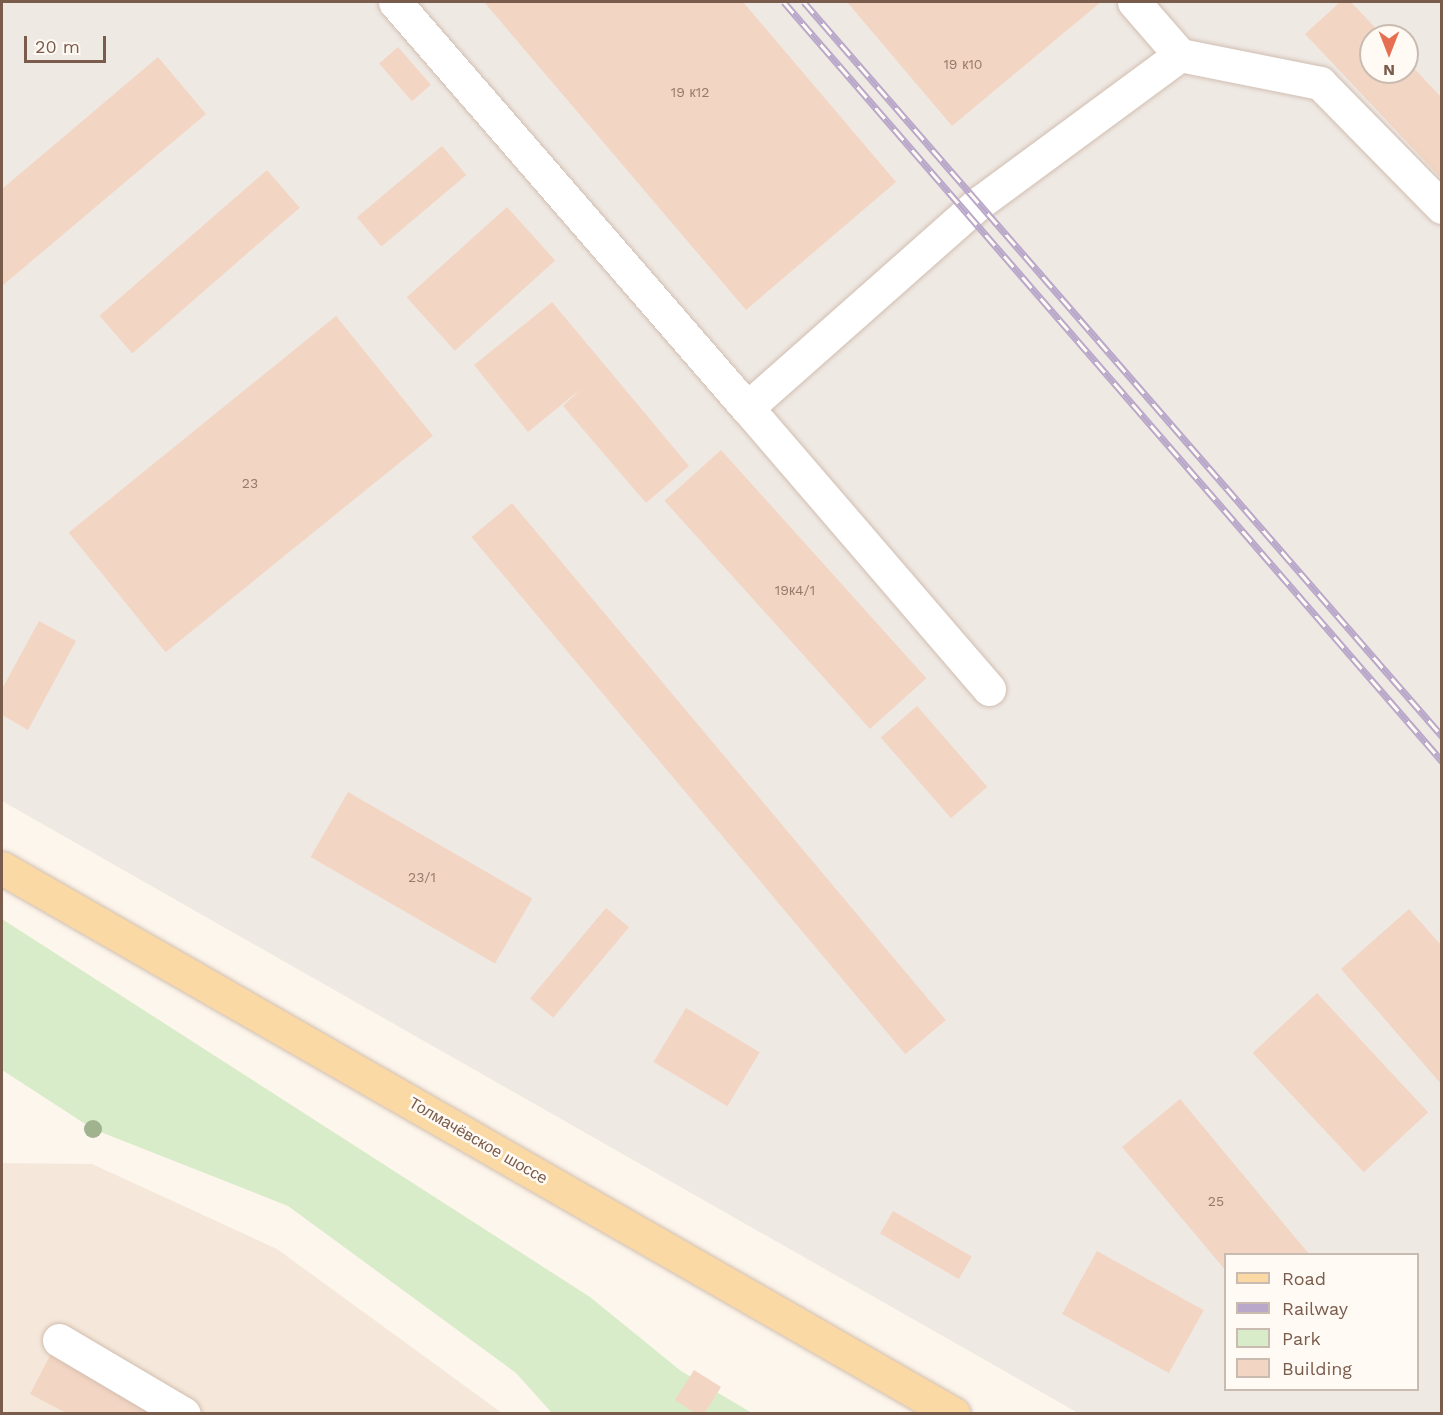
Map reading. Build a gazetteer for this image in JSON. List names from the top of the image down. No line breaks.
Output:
{"streets":{"main road":["Толмачёвское шоссе"]},"house_numbers":["19 к10","19 к12","23","19к4/1","23/1","25"],"legend":["Road","Railway","Park","Building"],"scale_bar":"20 m","north":"bottom"}
